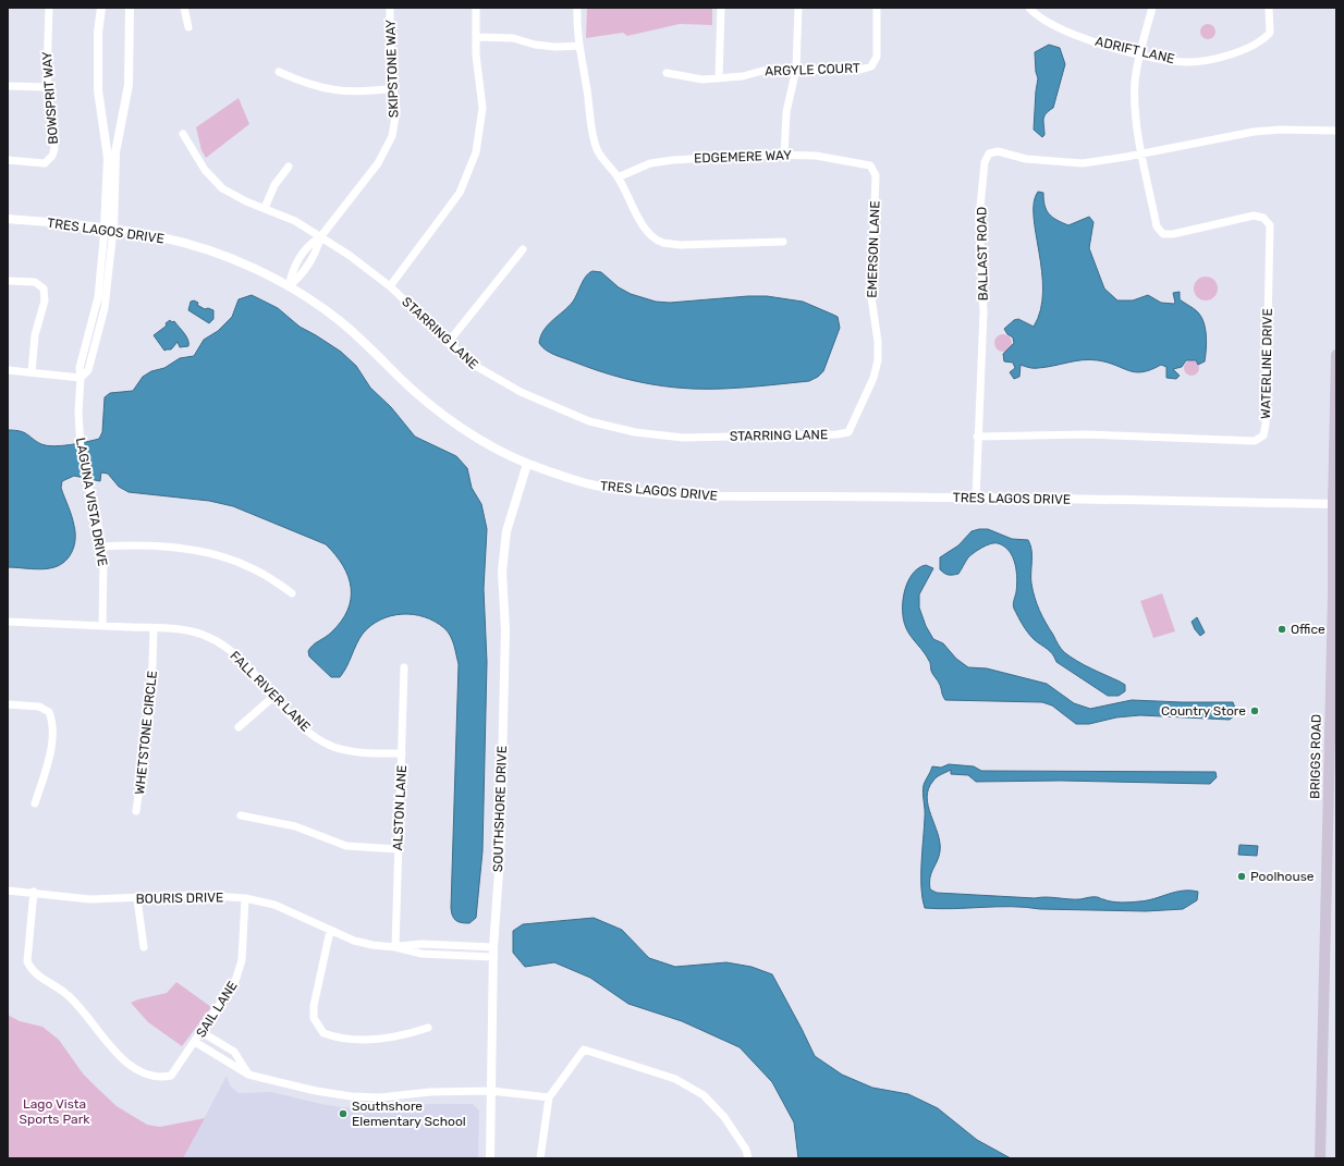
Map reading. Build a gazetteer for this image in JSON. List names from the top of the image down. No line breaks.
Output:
{"streets":{"main road":["BRIGGS ROAD"],"street":["ADRIFT LANE","SKIPSTONE WAY","ARGYLE COURT","BOWSPRIT WAY","EDGEMERE WAY","TRES LAGOS DRIVE","EMERSON LANE","BALLAST ROAD","STARRING LANE","WATERLINE DRIVE","LAGUNA VISTA DRIVE","FALL RIVER LANE","WHETSTONE CIRCLE","ALSTON LANE","SOUTHSHORE DRIVE","BOURIS DRIVE","SAIL LANE"]},"crossings":[["SKIPSTONE WAY","TRES LAGOS DRIVE"],["SKIPSTONE WAY","STARRING LANE"],["EDGEMERE WAY","EMERSON LANE"],["TRES LAGOS DRIVE","BALLAST ROAD"],["TRES LAGOS DRIVE","LAGUNA VISTA DRIVE"],["TRES LAGOS DRIVE","BRIGGS ROAD"],["TRES LAGOS DRIVE","SOUTHSHORE DRIVE"],["EMERSON LANE","STARRING LANE"],["BALLAST ROAD","WATERLINE DRIVE"],["LAGUNA VISTA DRIVE","FALL RIVER LANE"],["FALL RIVER LANE","WHETSTONE CIRCLE"],["FALL RIVER LANE","ALSTON LANE"],["ALSTON LANE","BOURIS DRIVE"],["SOUTHSHORE DRIVE","BOURIS DRIVE"],["BOURIS DRIVE","SAIL LANE"]],"parks":["Lago Vista Sports Park"],"places":["Office","Country Store","Poolhouse","Southshore Elementary School"]}
